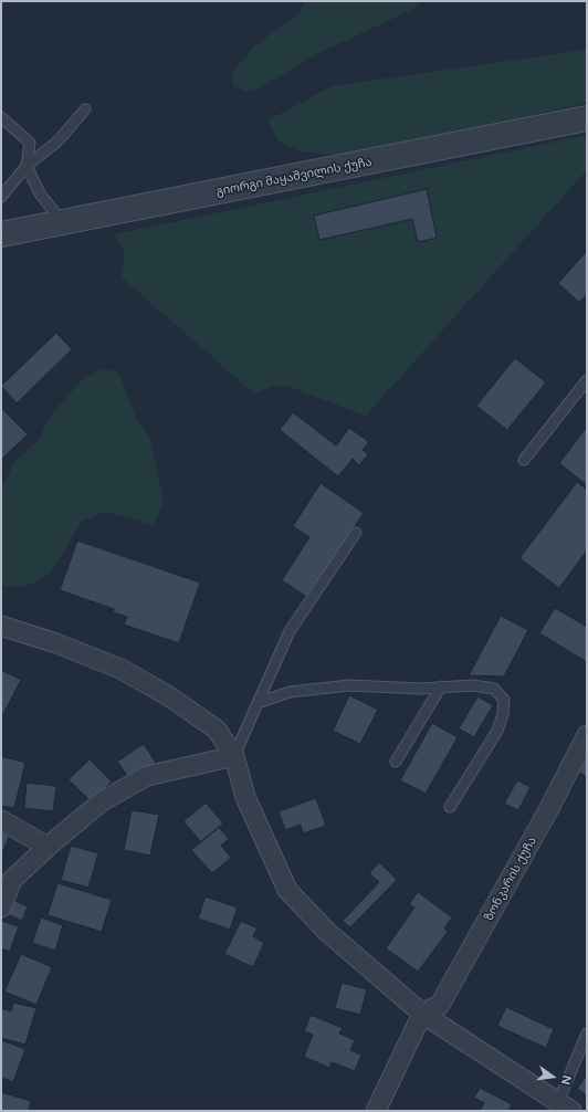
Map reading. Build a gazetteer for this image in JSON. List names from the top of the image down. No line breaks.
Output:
{"streets":{"street":["გიორგი მაყაშვილის ქუჩა","ზონკარის ქუჩა"]},"north":"right"}
